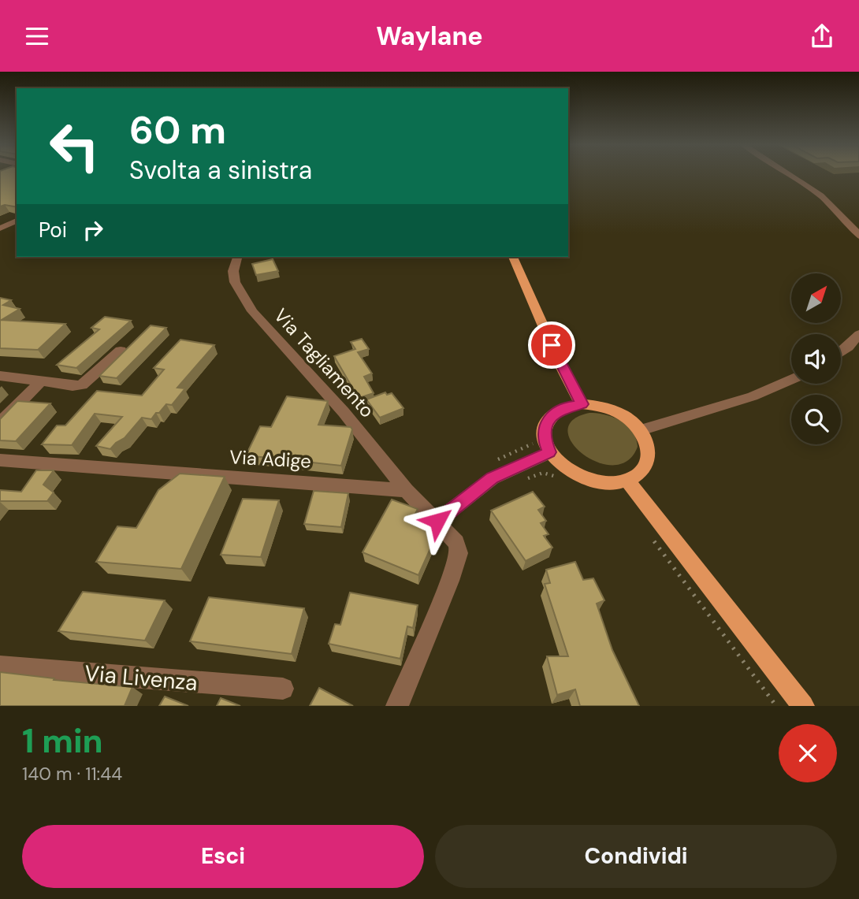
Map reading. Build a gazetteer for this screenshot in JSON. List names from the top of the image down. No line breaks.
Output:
{"streets":{"street":["Via Tagliamento","Via Adige","Via Livenza"]},"crossings":[["Via Tagliamento","Via Adige"]],"north":"top right","page":{"header":"Waylane","turn":["60 m","Svolta a sinistra"],"then":"Poi","heading":["1 min","140 m · 11:44"],"buttons":["Esci","Condividi"]}}
